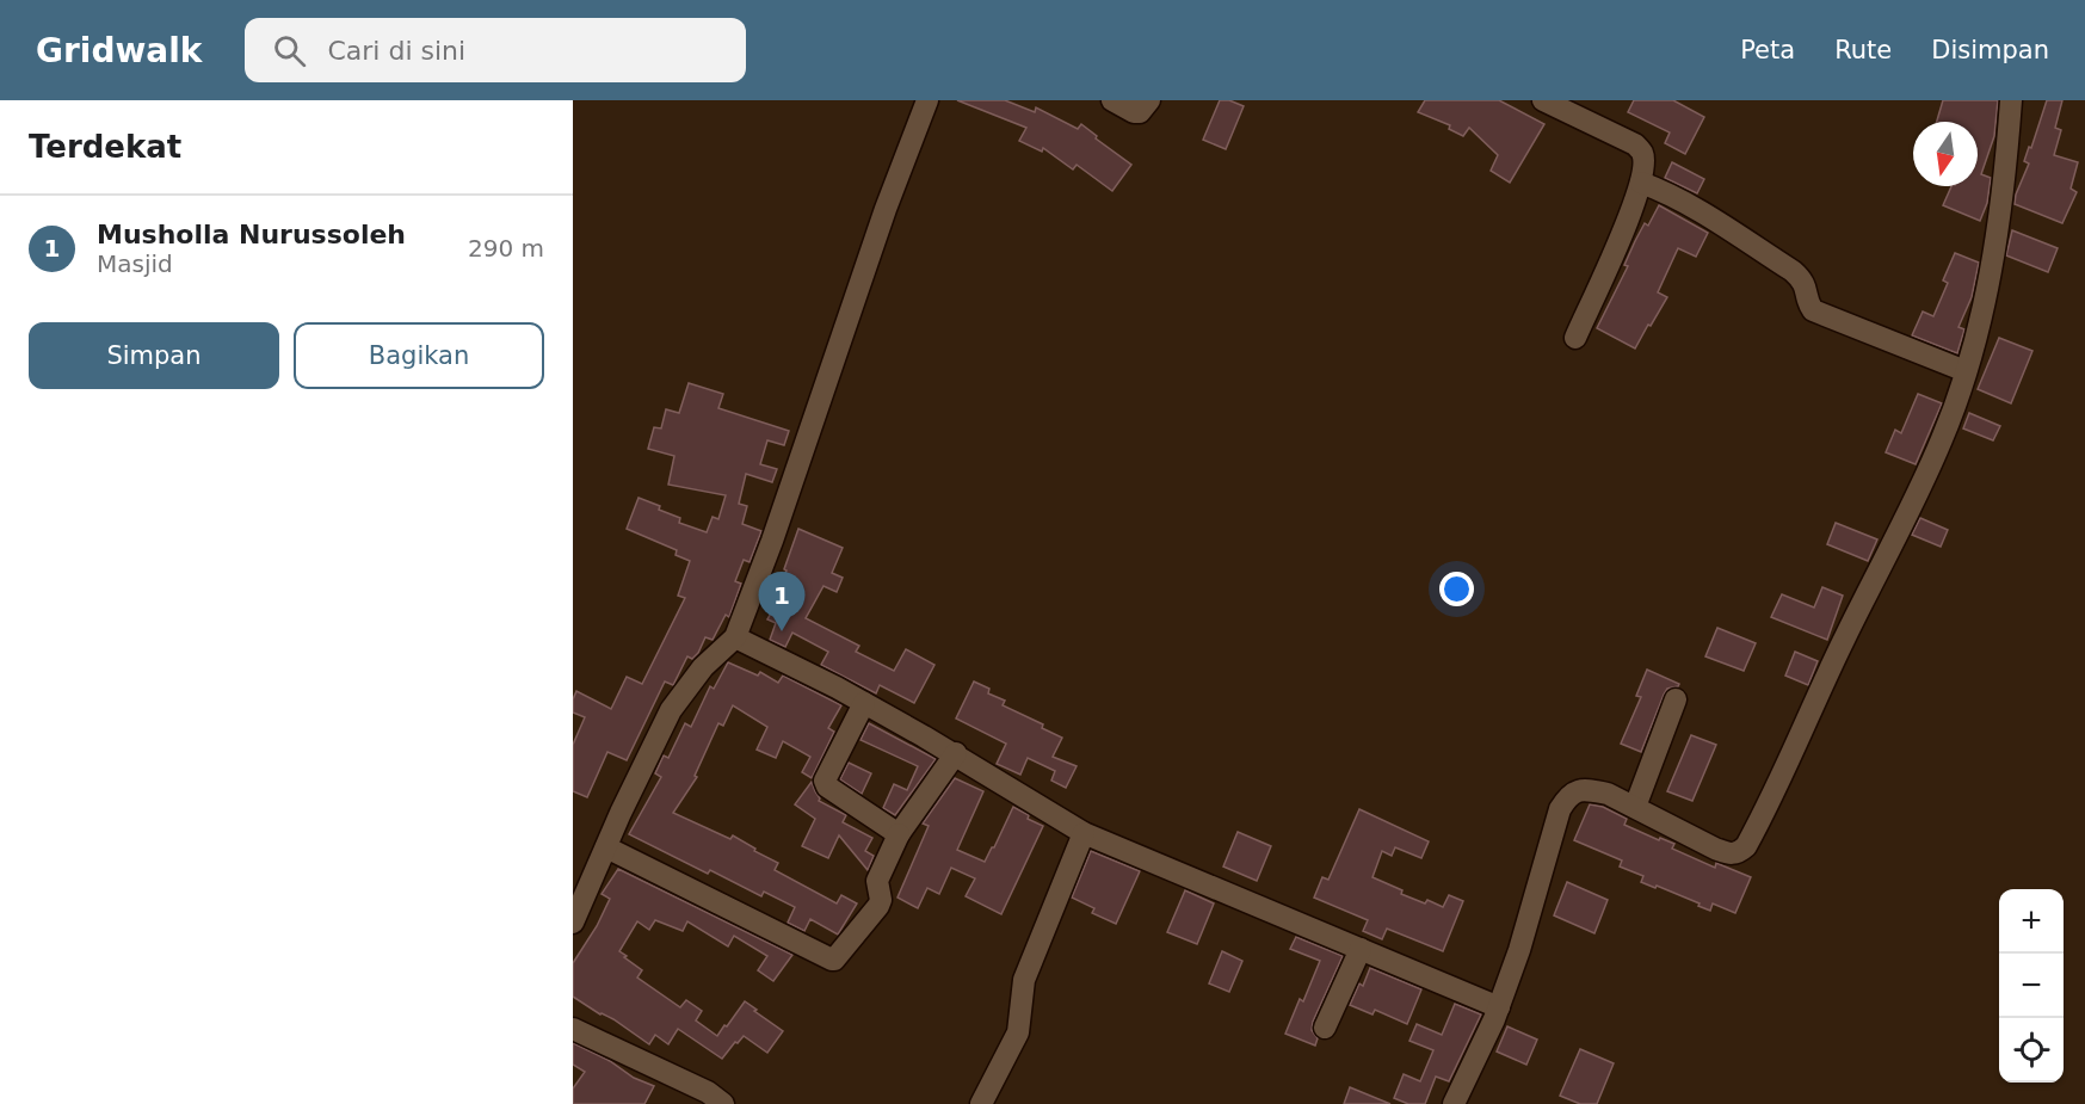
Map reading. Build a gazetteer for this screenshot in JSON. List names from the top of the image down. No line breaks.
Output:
{"north":"bottom","page":{"header":"Gridwalk","search":"Cari di sini","nav":["Peta","Rute","Disimpan"],"heading":"Terdekat","list":[{"mark":"1","name":"Musholla Nurussoleh","note":"Masjid","value":"290 m"}],"buttons":["Simpan","Bagikan"],"pins":"1","map_buttons":["+","−"]}}
